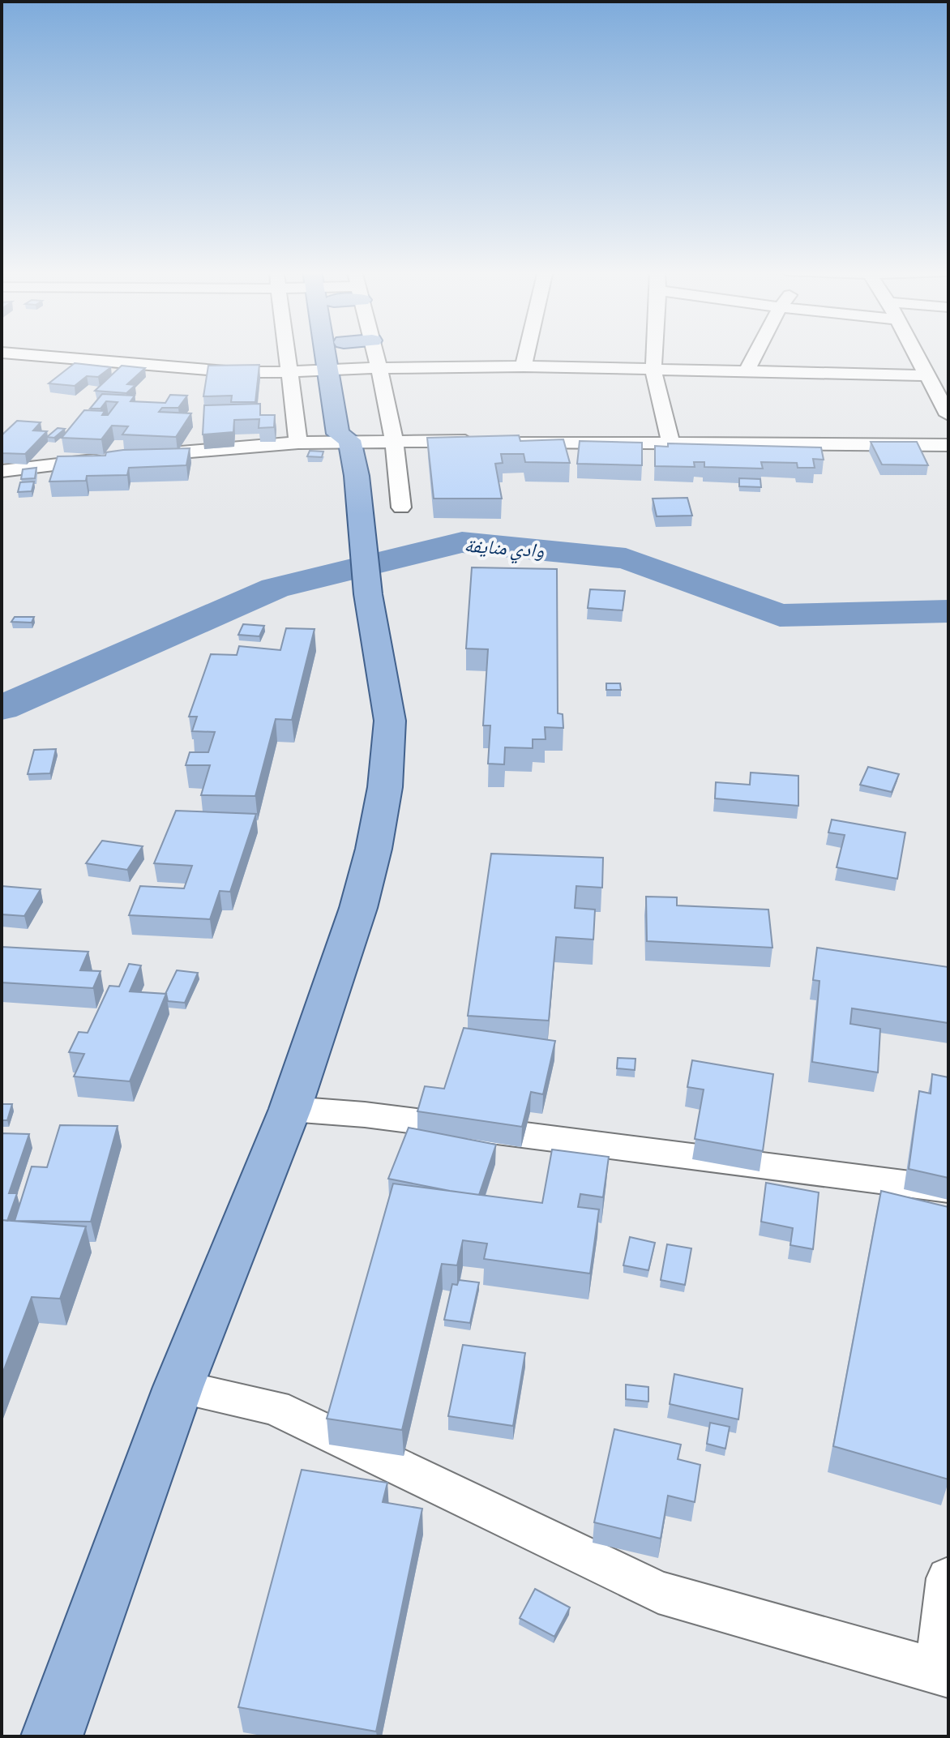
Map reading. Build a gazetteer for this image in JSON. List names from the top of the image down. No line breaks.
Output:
{"water":["وادي منايفة"]}
